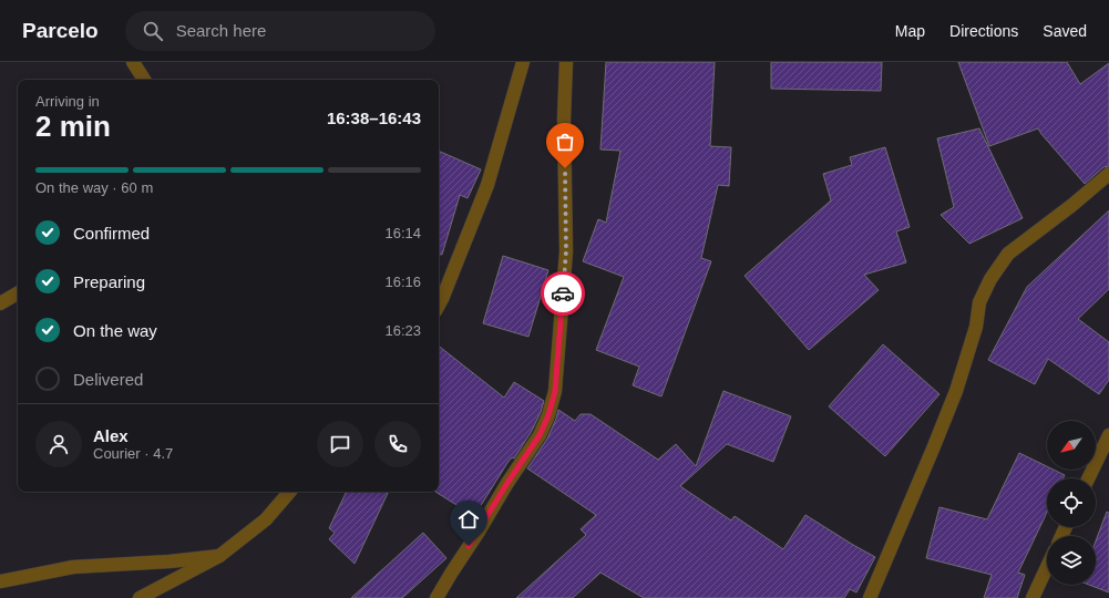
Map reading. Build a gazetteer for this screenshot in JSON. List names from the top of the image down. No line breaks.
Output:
{"north":"bottom left","page":{"header":"Parcelo","search":"Search here","nav":["Map","Directions","Saved"],"heading":["2 min","Arriving in","16:38–16:43"],"panel":["Alex","Courier · 4.7"],"bar":"On the way · 60 m","list":[["Confirmed","16:14"],["Preparing","16:16"],["On the way","16:23"],"Delivered"]}}
